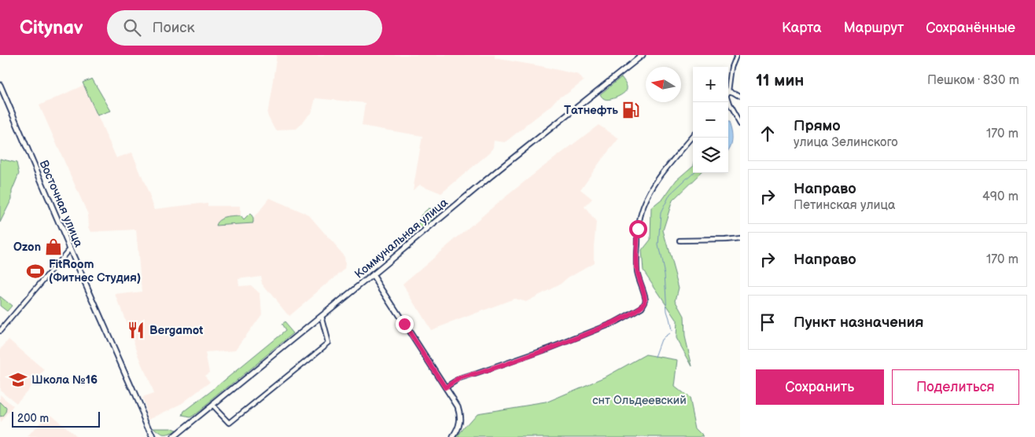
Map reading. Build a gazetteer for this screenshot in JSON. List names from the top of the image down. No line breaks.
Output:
{"streets":{"main road":["Восточная улица","Коммунальная улица"]},"parks":["снт Ольдеевский"],"places":{"fuel station":["Татнефть"],"shop":["Ozon"],"sports":["FitRoom (Фитнес Студия)"],"restaurant":["Bergamot"],"school or university":["Школа №16"]},"scale_bar":"200 m","north":"left","page":{"header":"Citynav","search":"Поиск","nav":["Карта","Маршрут","Сохранённые"],"heading":["11 мин","Пешком · 830 m"],"map_buttons":["+","−"],"list":[["Прямо","улица Зелинского","170 m"],["Направо","Петинская улица","490 m"],["Направо","170 m"],"Пункт назначения"],"buttons":["Сохранить","Поделиться"],"scale":"200 m"}}
